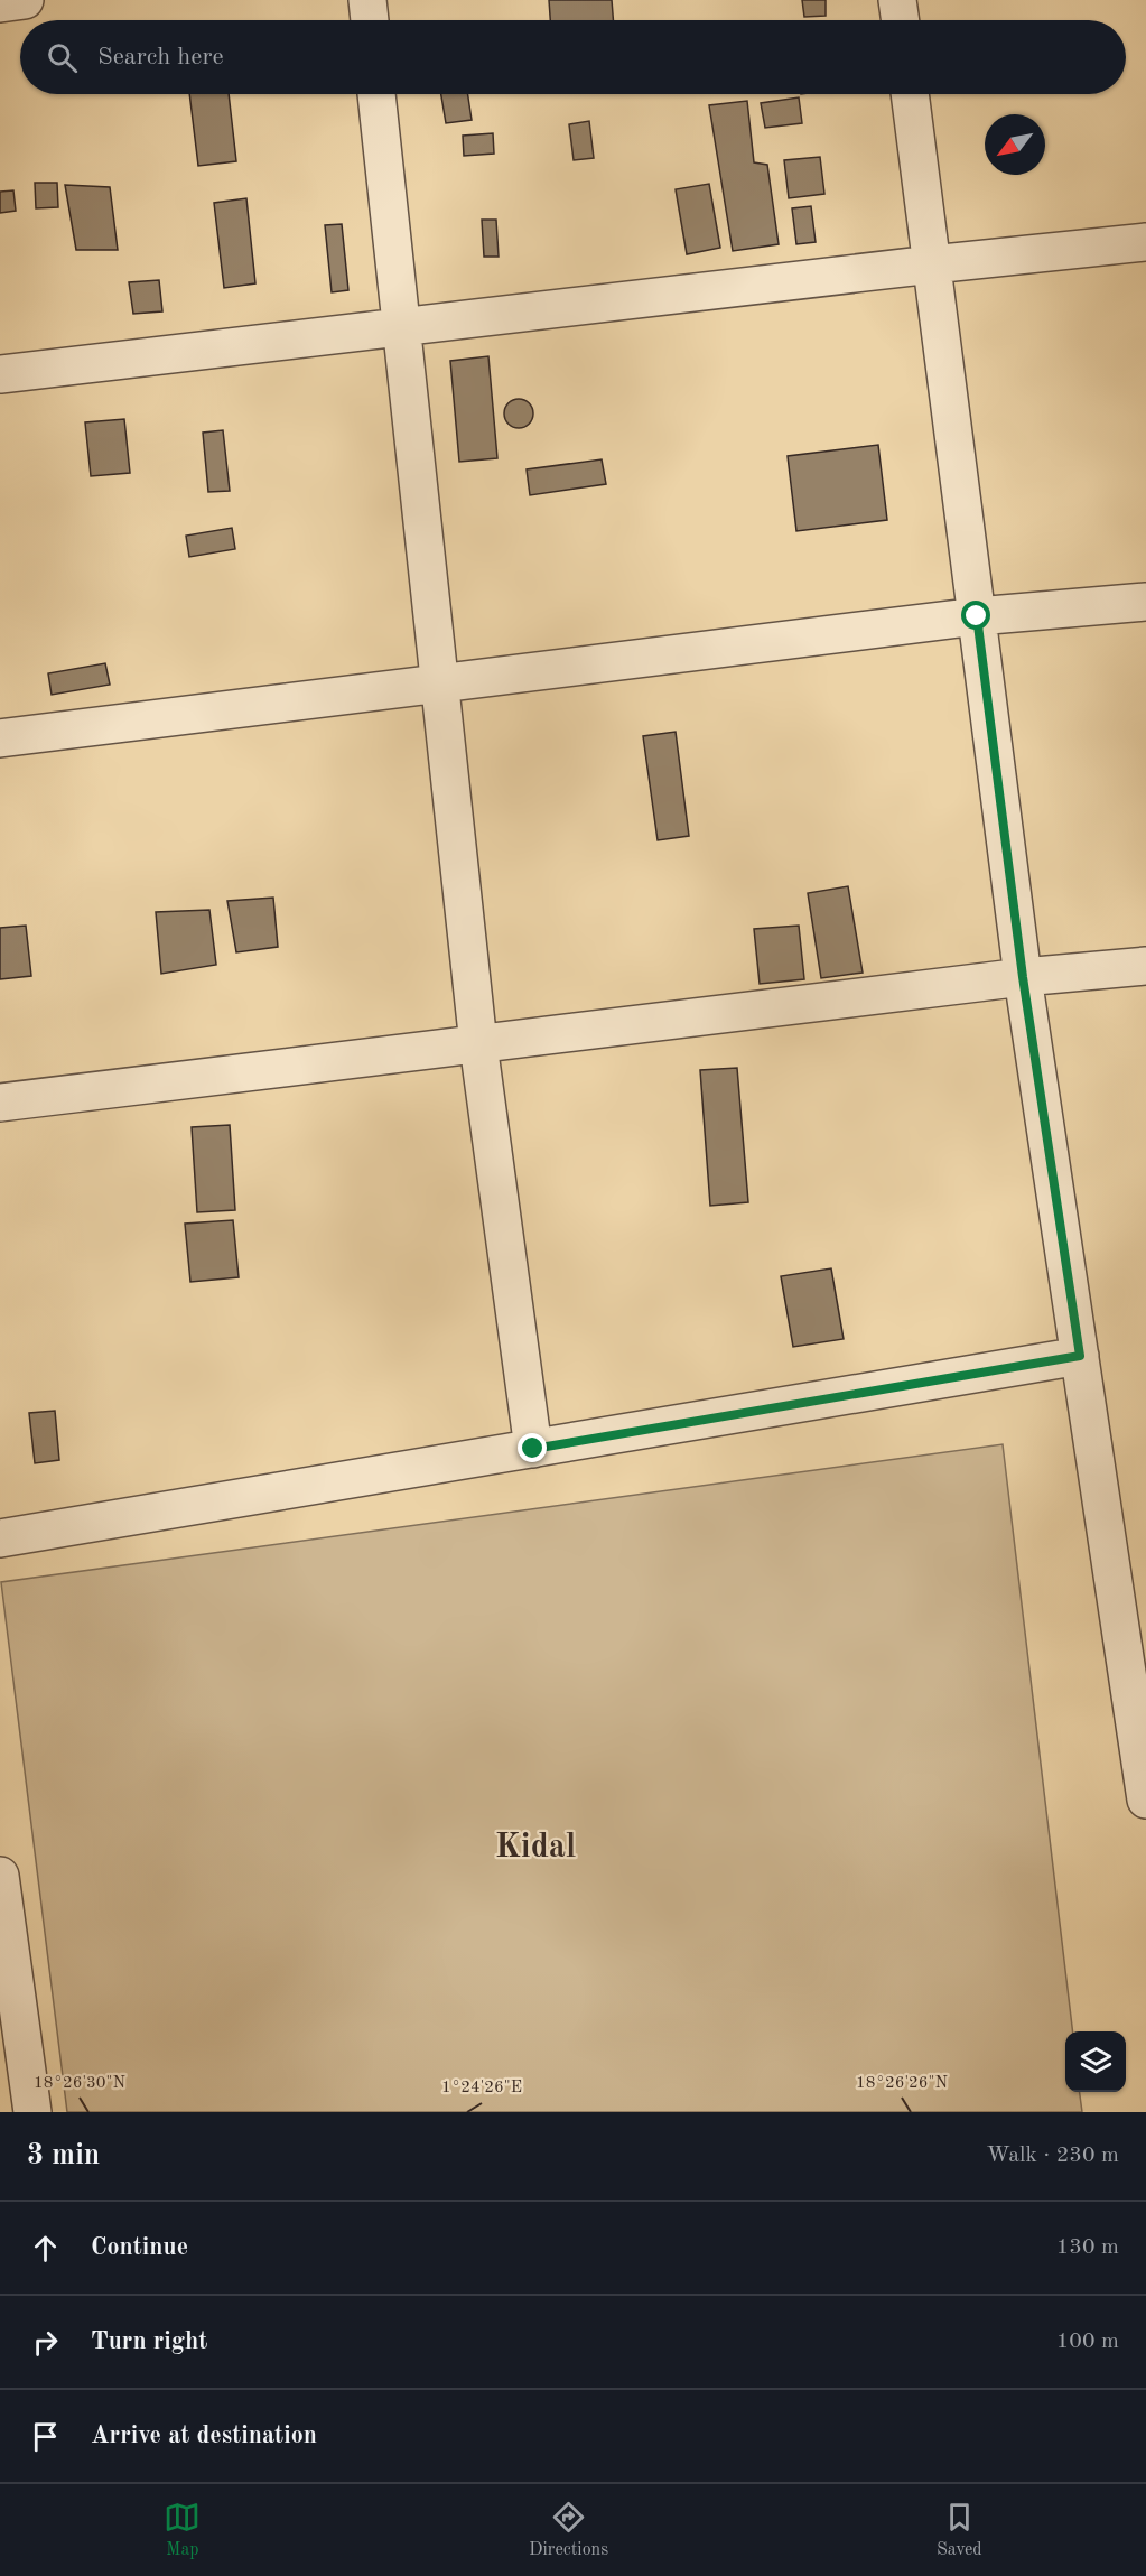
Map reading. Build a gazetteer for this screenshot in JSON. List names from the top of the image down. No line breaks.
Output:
{"districts":["Kidal"],"north":"bottom left","page":{"search":"Search here","heading":["3 min","Walk · 230 m"],"list":[["Continue","130 m"],["Turn right","100 m"],"Arrive at destination"],"nav":["Map","Directions","Saved"]},"coordinates":["18°26'30\"N","18°26'26\"N","1°24'26\"E"]}
